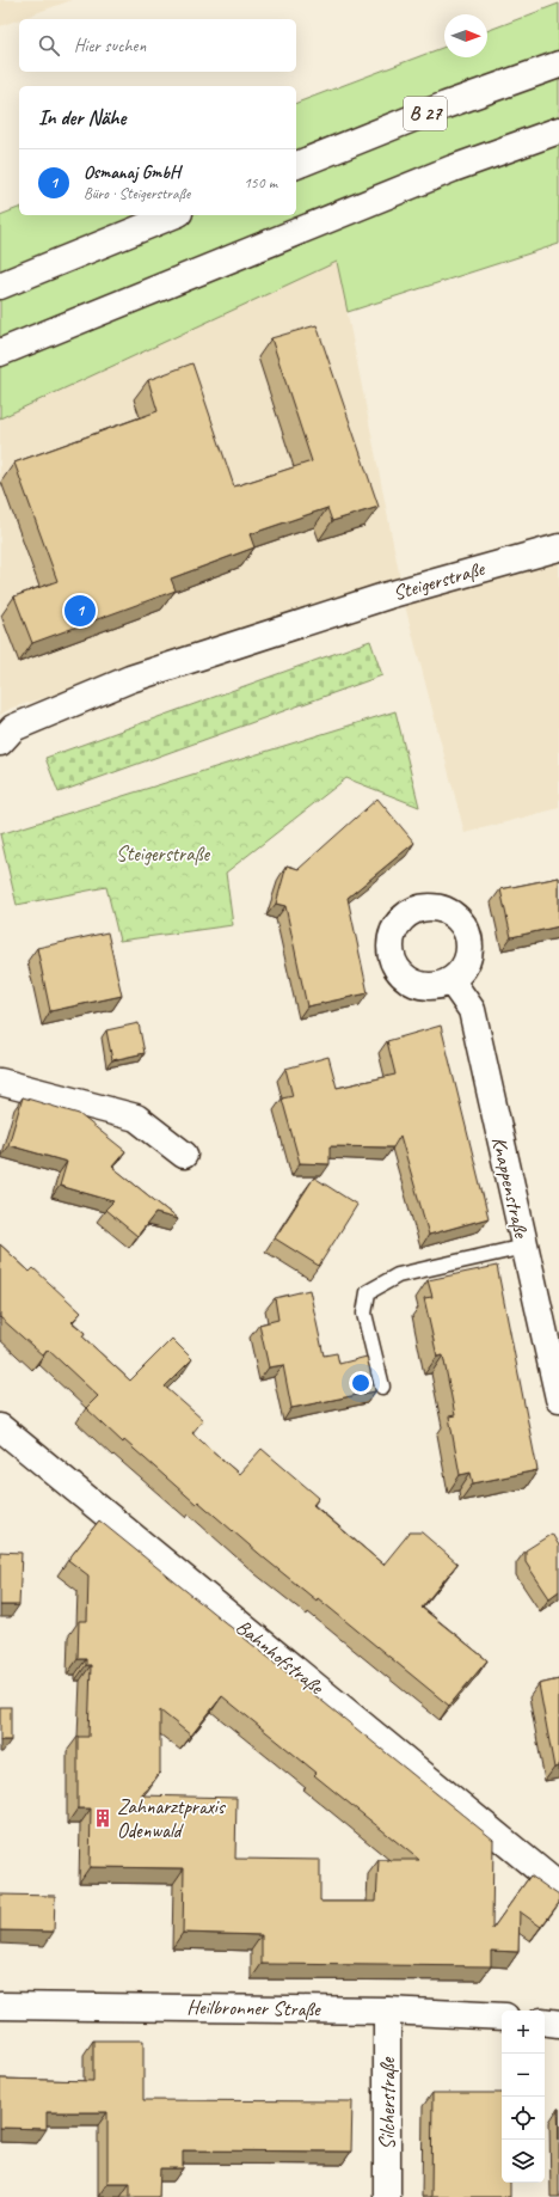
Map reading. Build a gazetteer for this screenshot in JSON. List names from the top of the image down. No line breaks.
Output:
{"streets":{"main road":["B 27","Steigerstraße","Knappenstraße","Bahnhofstraße","Heilbronner Straße","Silcherstraße"]},"crossings":[["Heilbronner Straße","Silcherstraße"]],"parks":["Steigerstraße"],"places":{"building":["Zahnarztpraxis Odenwald"]},"north":"right","page":{"search":"Hier suchen","heading":"In der Nähe","list":[{"mark":"1","name":"Osmanaj GmbH","note":"Büro · Steigerstraße","value":"150 m"}],"pins":"1","map_buttons":["+","−"]}}
